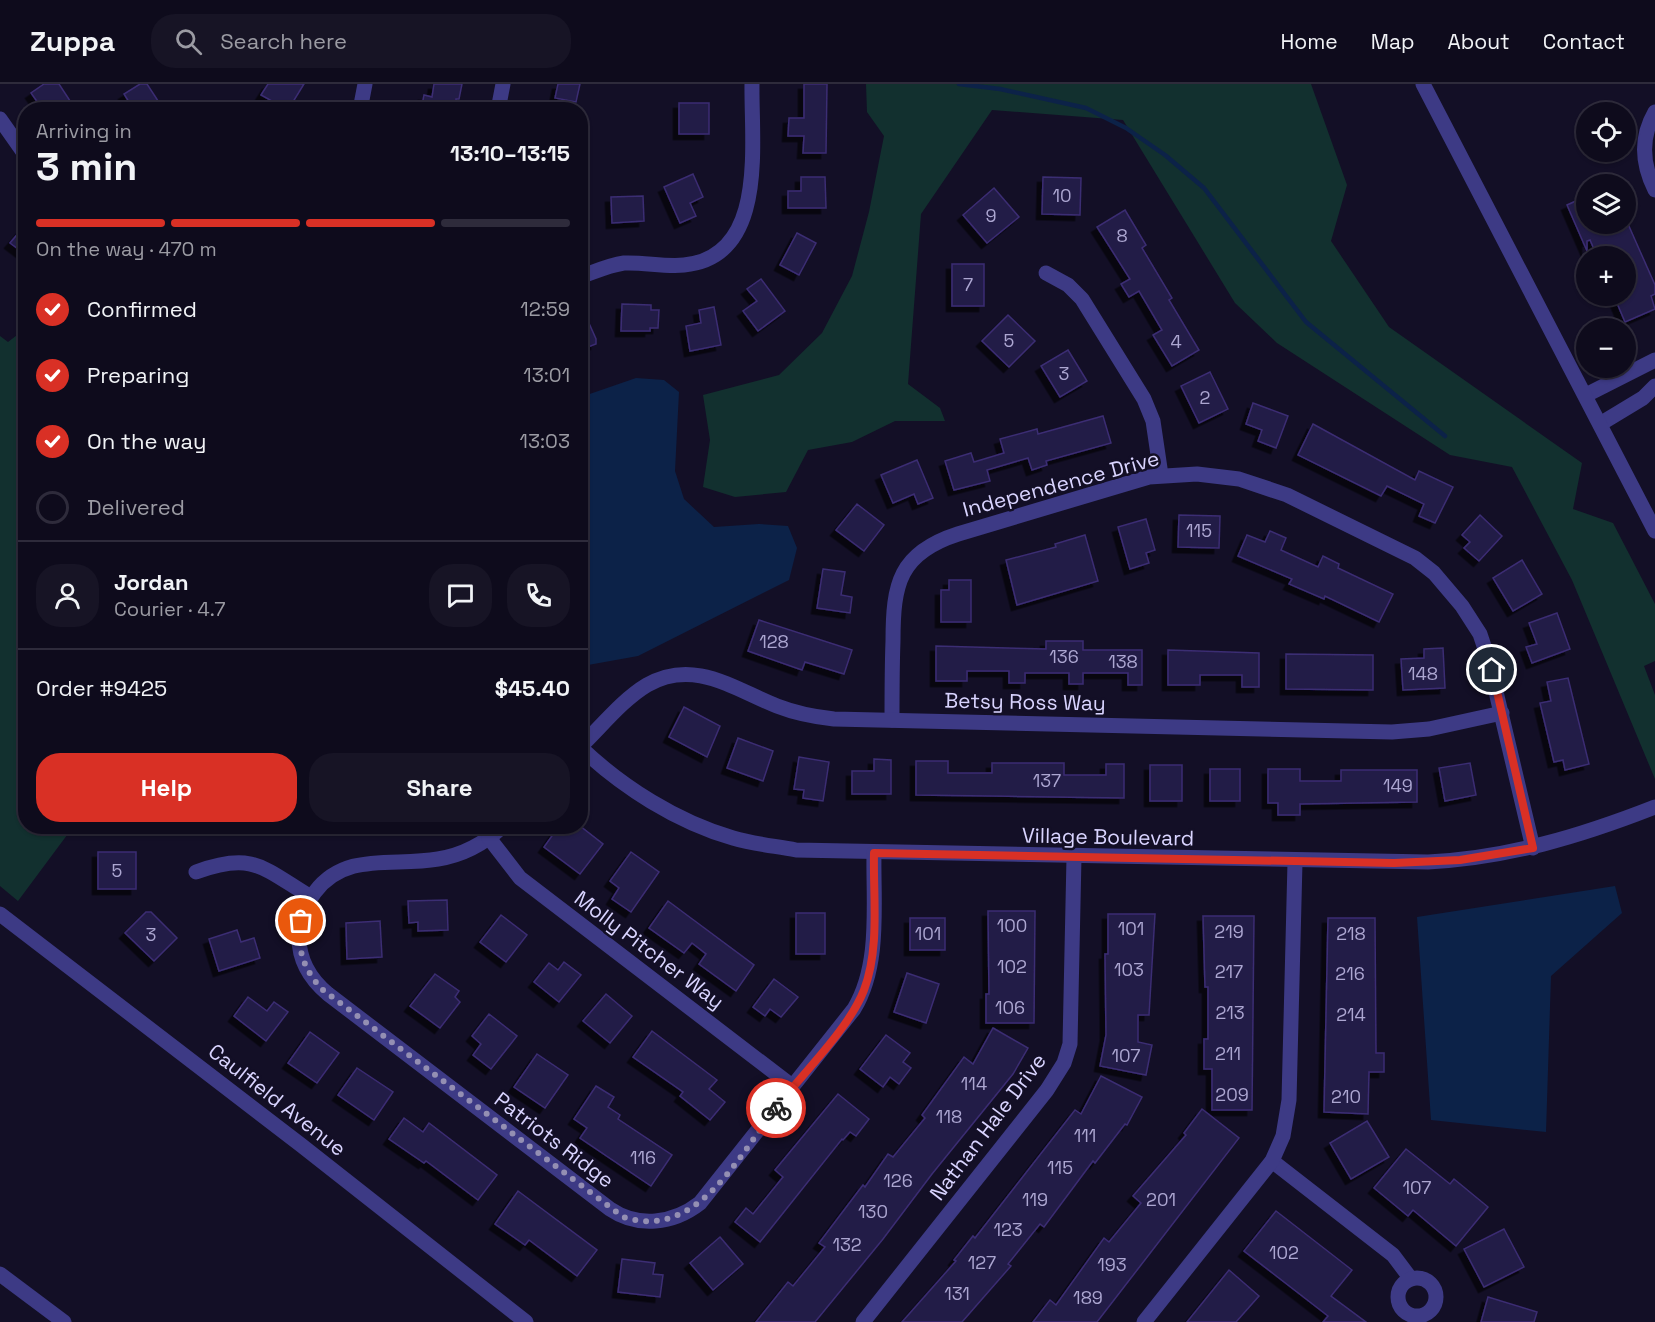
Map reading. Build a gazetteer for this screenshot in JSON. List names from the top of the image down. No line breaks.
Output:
{"streets":{"street":["Independence Drive","Betsy Ross Way","Village Boulevard","Molly Pitcher Way","Caulfield Avenue","Nathan Hale Drive","Patriots Ridge"]},"crossings":[["Independence Drive","Betsy Ross Way"],["Independence Drive","Village Boulevard"],["Village Boulevard","Nathan Hale Drive"],["Village Boulevard","Patriots Ridge"],["Molly Pitcher Way","Patriots Ridge"]],"house_numbers":["10","9","8","7","5","4","3","2","115","128","136","138","148","137","149","5","100","101","219","101","218","3","102","103","217","216","106","213","214","211","107","114","209","210","118","111","116","115","126","107","119","201","130","123","132","102","127","193","131","189"],"page":{"header":"Zuppa","search":"Search here","nav":["Home","Map","About","Contact"],"map_buttons":["+","−"],"heading":["3 min","Arriving in","13:10–13:15"],"panel":["Jordan","Courier · 4.7","Order #9425","$45.40"],"bar":"On the way · 470 m","list":[["Confirmed","12:59"],["Preparing","13:01"],["On the way","13:03"],"Delivered"],"buttons":["Help","Share"]}}
